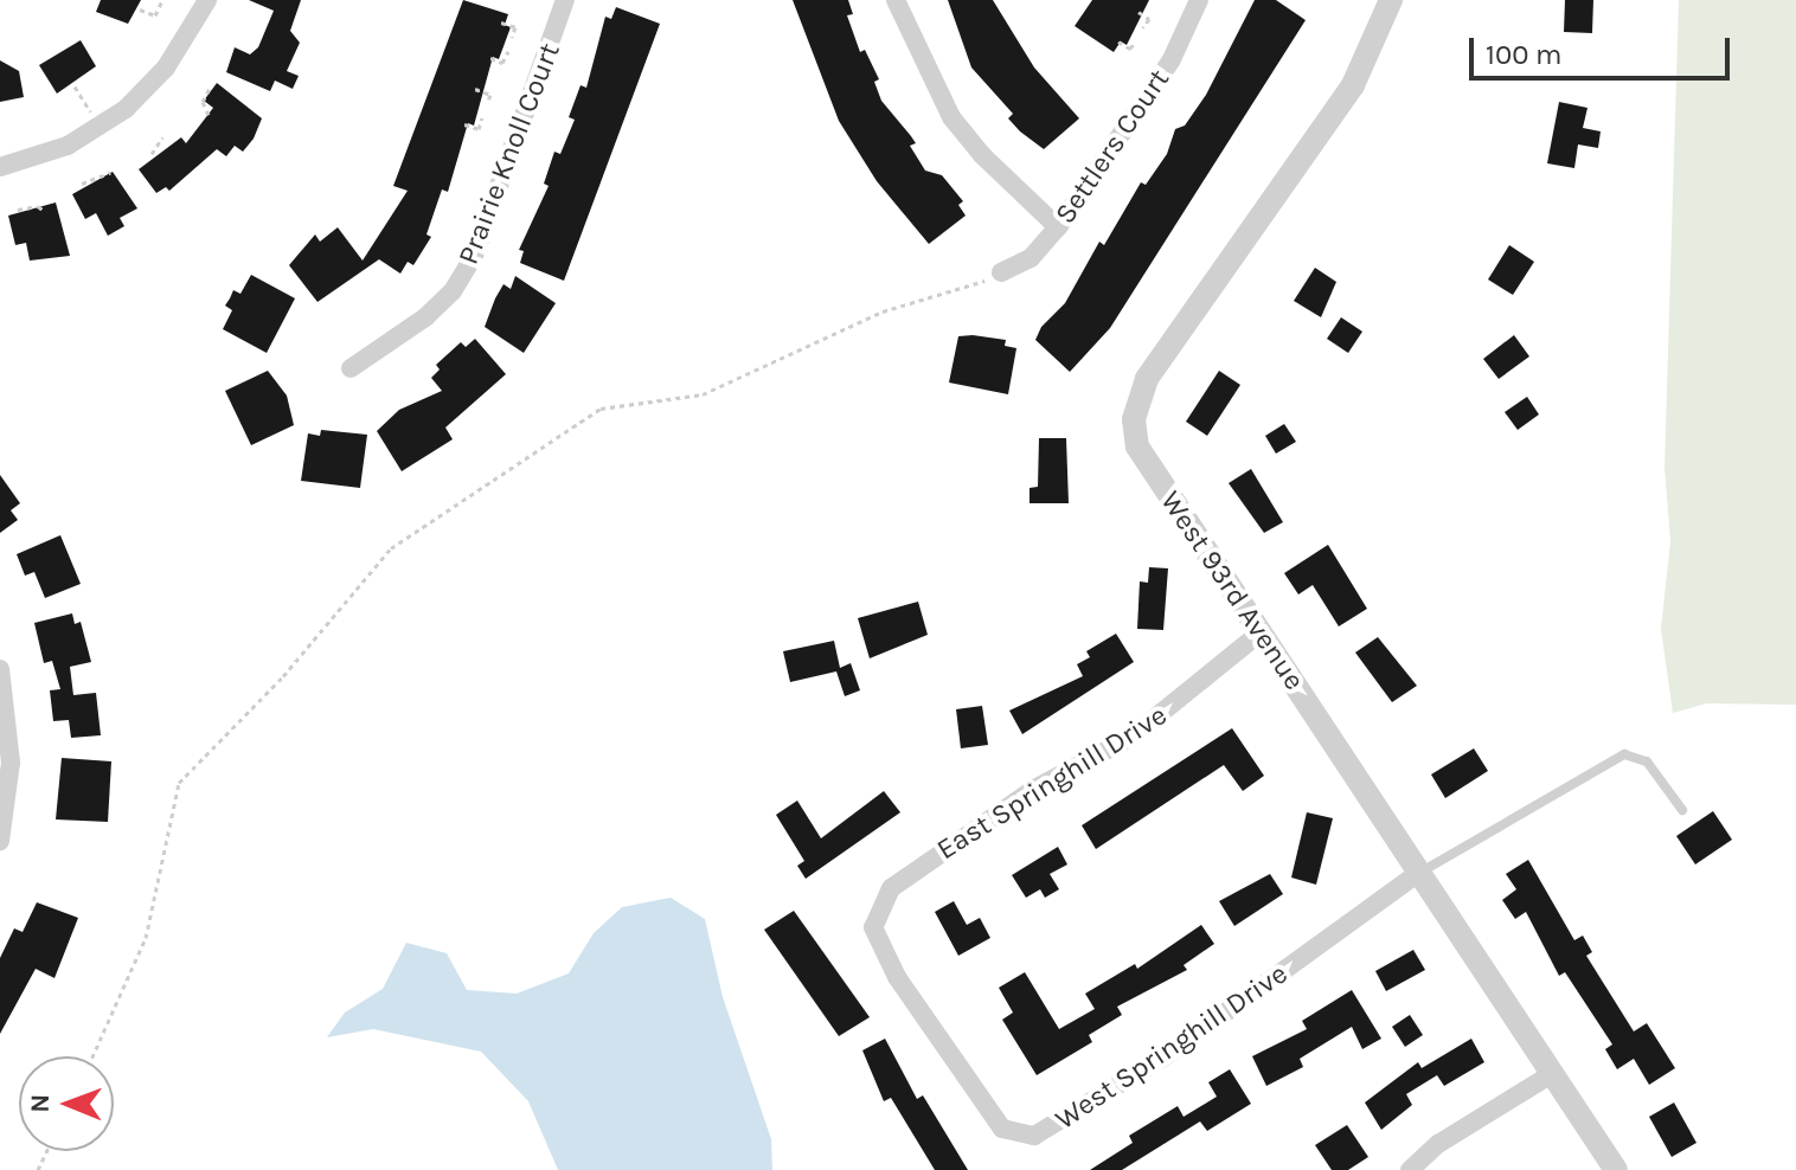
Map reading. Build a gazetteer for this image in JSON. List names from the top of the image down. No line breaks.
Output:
{"streets":{"street":["Settlers Court","Prairie Knoll Court","West 93rd Avenue","East Springhill Drive","West Springhill Drive"]},"crossings":[["West 93rd Avenue","East Springhill Drive"],["West 93rd Avenue","West Springhill Drive"],["East Springhill Drive","West Springhill Drive"]],"scale_bar":"100 m","north":"left"}
